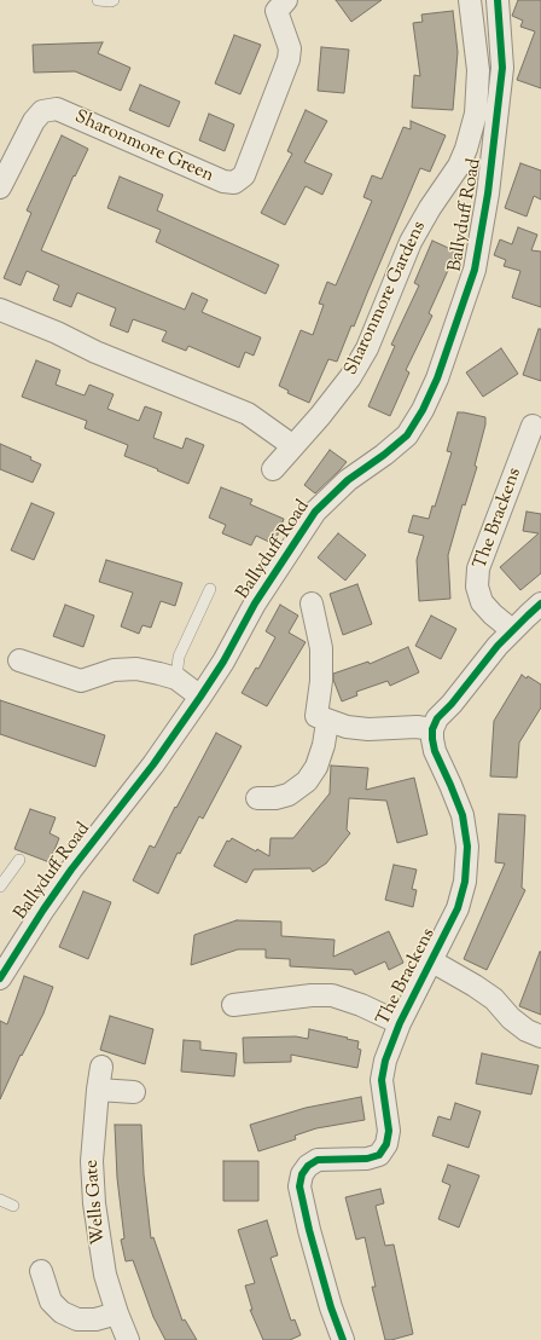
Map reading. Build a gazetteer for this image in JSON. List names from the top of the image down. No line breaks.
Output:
{"streets":{"street":["Sharonmore Green","Ballyduff Road","Sharonmore Gardens","The Brackens","Wells Gate"]}}
